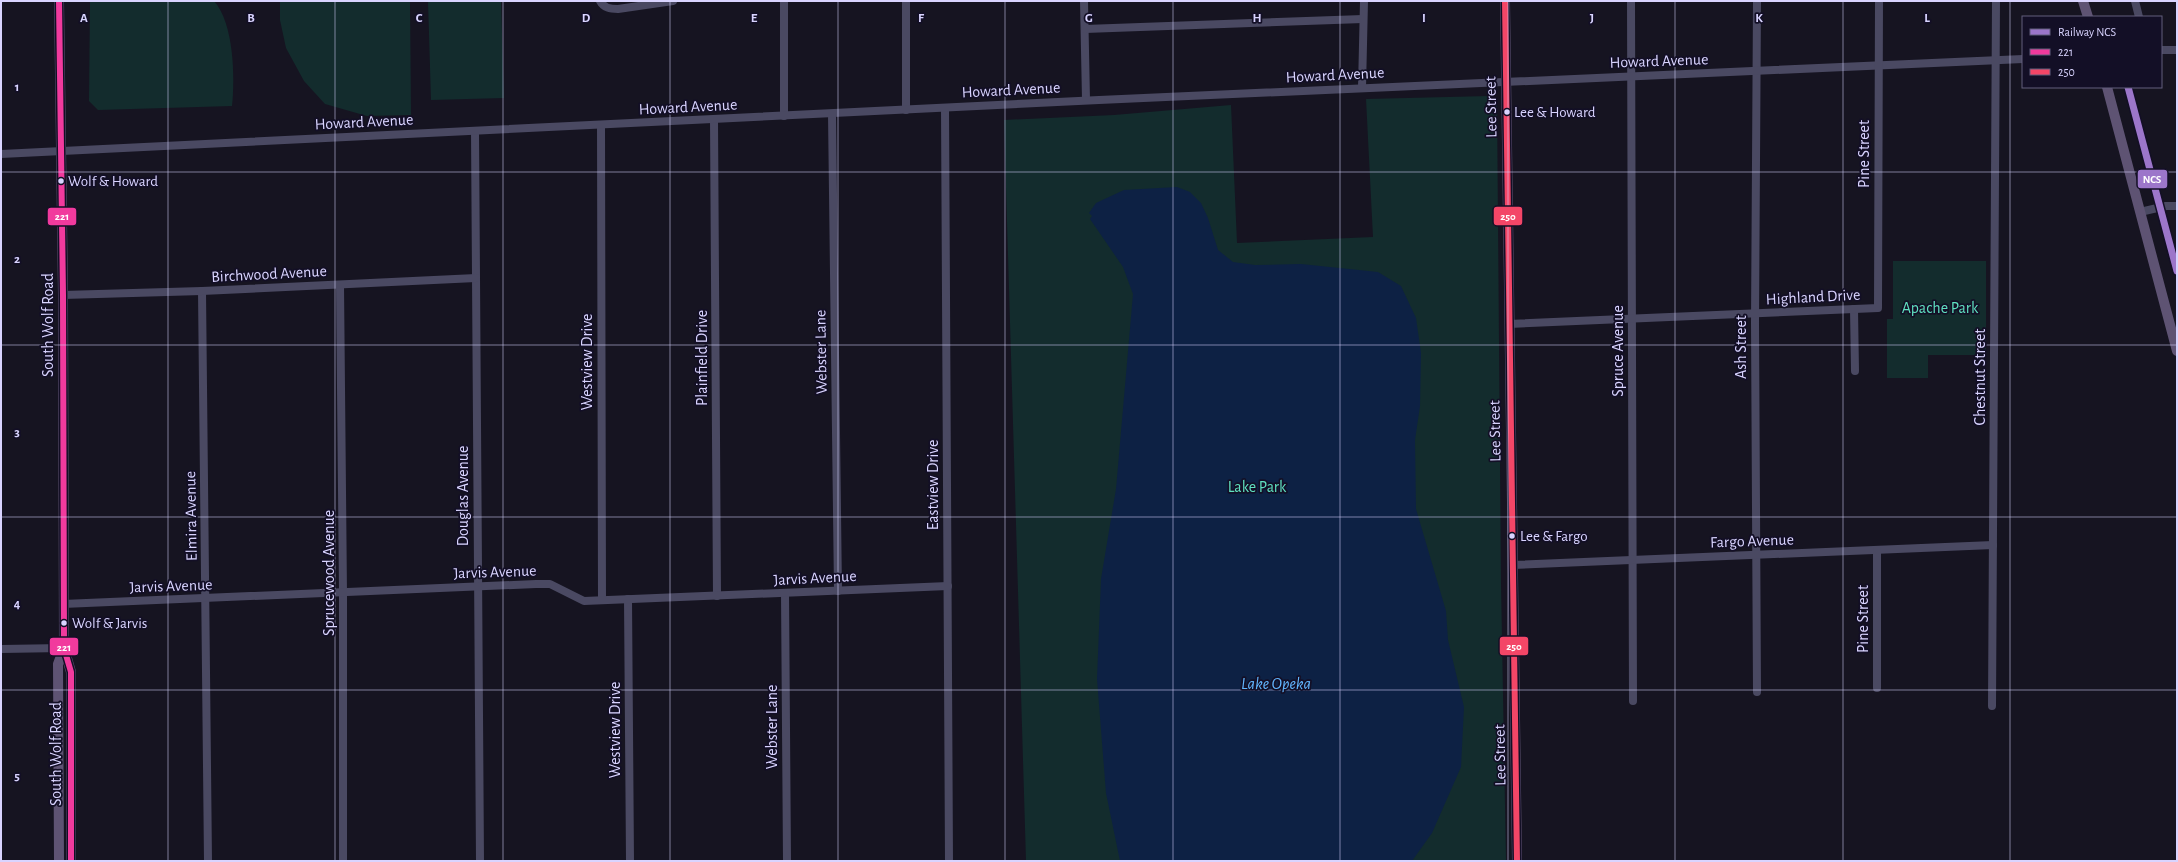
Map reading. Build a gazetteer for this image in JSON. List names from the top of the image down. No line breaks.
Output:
{"streets":{"main road":["Lee Street","South Wolf Road"],"street":["Howard Avenue","Pine Street","Birchwood Avenue","Highland Drive","Ash Street","Spruce Avenue","Webster Lane","Plainfield Drive","Westview Drive","Chestnut Street","Eastview Drive","Douglas Avenue","Elmira Avenue","Fargo Avenue","Jarvis Avenue","Sprucewood Avenue"]},"crossings":[["Howard Avenue","Lee Street"],["Howard Avenue","Pine Street"],["Howard Avenue","South Wolf Road"],["Howard Avenue","Ash Street"],["Howard Avenue","Spruce Avenue"],["Howard Avenue","Webster Lane"],["Howard Avenue","Plainfield Drive"],["Howard Avenue","Westview Drive"],["Howard Avenue","Chestnut Street"],["Howard Avenue","Eastview Drive"],["Howard Avenue","Douglas Avenue"],["Lee Street","Highland Drive"],["Lee Street","Fargo Avenue"],["Pine Street","Highland Drive"],["Pine Street","Fargo Avenue"],["Birchwood Avenue","South Wolf Road"],["Birchwood Avenue","Douglas Avenue"],["Birchwood Avenue","Elmira Avenue"],["Birchwood Avenue","Sprucewood Avenue"],["Highland Drive","Ash Street"],["Highland Drive","Spruce Avenue"],["South Wolf Road","Jarvis Avenue"],["Ash Street","Fargo Avenue"],["Spruce Avenue","Fargo Avenue"],["Webster Lane","Jarvis Avenue"],["Plainfield Drive","Jarvis Avenue"],["Westview Drive","Jarvis Avenue"],["Chestnut Street","Fargo Avenue"],["Eastview Drive","Jarvis Avenue"],["Douglas Avenue","Jarvis Avenue"],["Elmira Avenue","Jarvis Avenue"],["Jarvis Avenue","Sprucewood Avenue"]],"water":["Lake Opeka"],"parks":["Apache Park","Lake Park"],"places":["Lee & Howard","Wolf & Howard","Lee & Fargo","Wolf & Jarvis"],"lines":["transit line 221","transit line 250","rail line NCS"],"legend":["Railway NCS","221","250"],"grid":{"columns":["A","B","C","D","E","F","G","H","I","J","K","L"],"rows":["1","2","3","4","5"]}}
